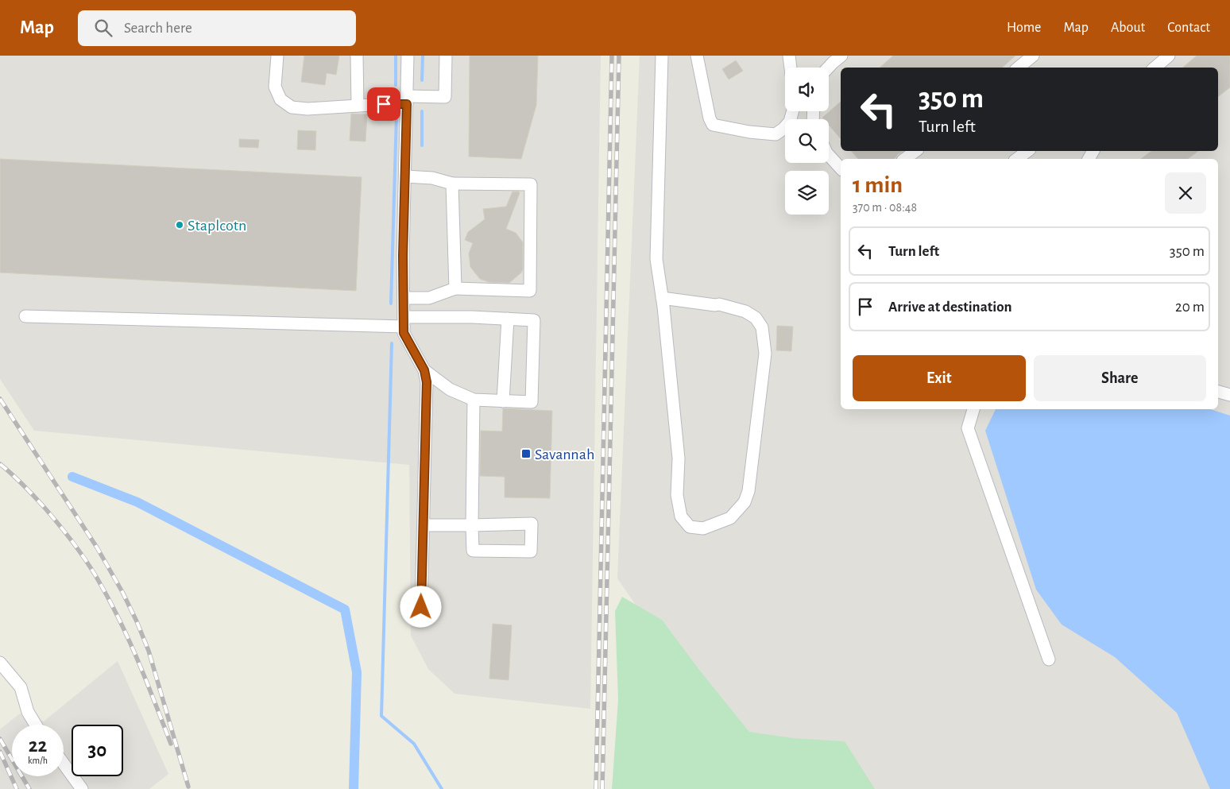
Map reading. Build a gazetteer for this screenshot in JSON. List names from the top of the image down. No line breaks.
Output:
{"places":{"other":["Staplcotn"],"transit":["Savannah"]},"page":{"header":"Map","search":"Search here","nav":["Home","Map","About","Contact"],"turn":["350 m","Turn left"],"heading":["1 min","370 m · 08:48"],"list":[{"name":"Turn left","value":"350 m"},{"name":"Arrive at destination","value":"20 m"}],"buttons":["Exit","Share"],"speed":"22 km/h","limit":"30"}}
